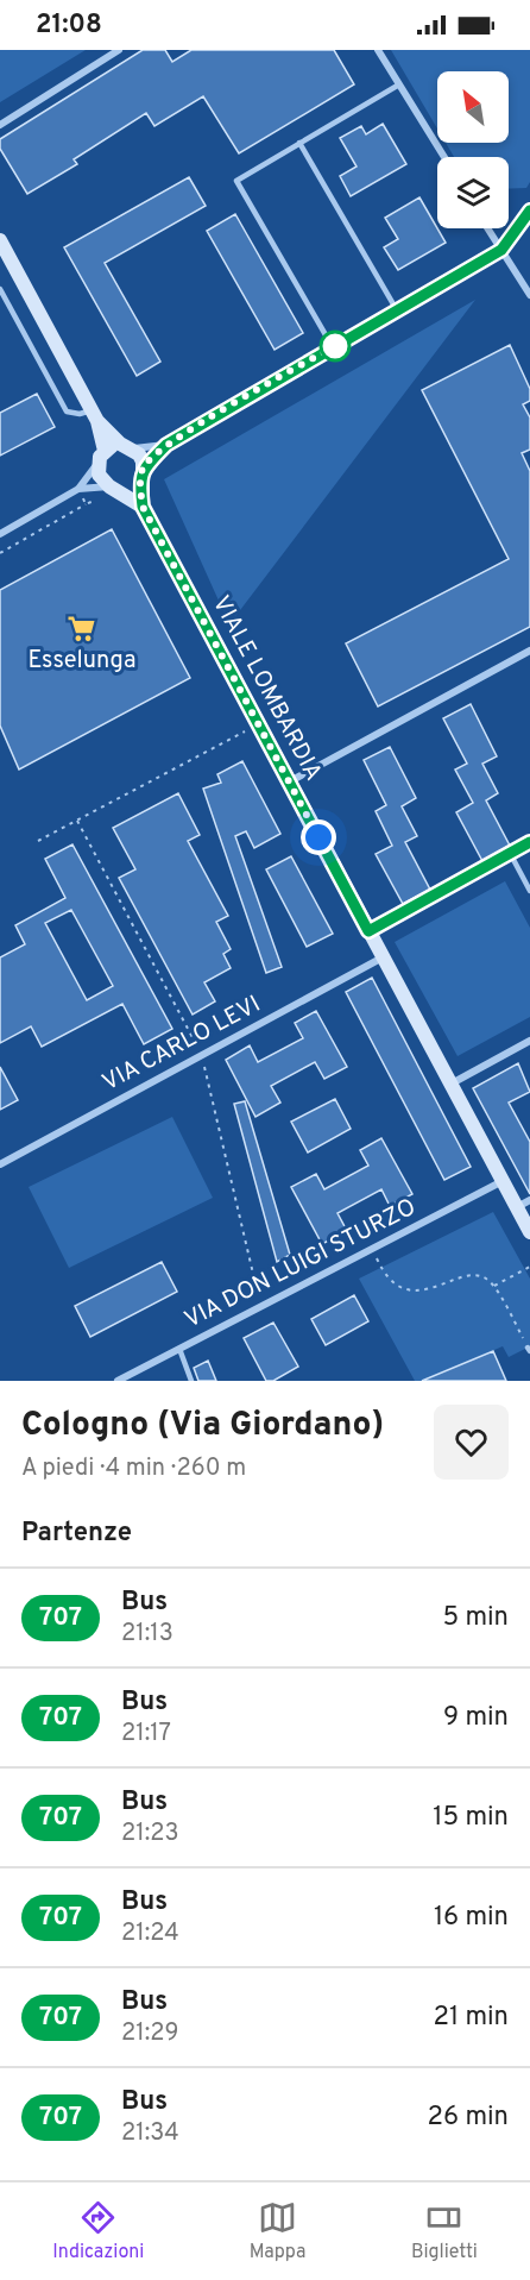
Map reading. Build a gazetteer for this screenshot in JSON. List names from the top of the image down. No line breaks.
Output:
{"streets":{"street":["VIALE LOMBARDIA","VIA CARLO LEVI","VIA DON LUIGI STURZO"]},"crossings":[["VIALE LOMBARDIA","VIA CARLO LEVI"],["VIALE LOMBARDIA","VIA DON LUIGI STURZO"]],"places":{"supermarket":["Esselunga"]},"lines":["bus line 707"],"north":"top left","page":{"status":"21:08","heading":[["Cologno (Via Giordano)","A piedi · 4 min · 260 m"],"Partenze"],"list":[{"mark":"707","name":"Bus","note":"21:13","value":"5 min"},{"mark":"707","name":"Bus","note":"21:17","value":"9 min"},{"mark":"707","name":"Bus","note":"21:23","value":"15 min"},{"mark":"707","name":"Bus","note":"21:24","value":"16 min"},{"mark":"707","name":"Bus","note":"21:29","value":"21 min"},{"mark":"707","name":"Bus","note":"21:34","value":"26 min"}],"tabs":["Indicazioni","Mappa","Biglietti"]}}
